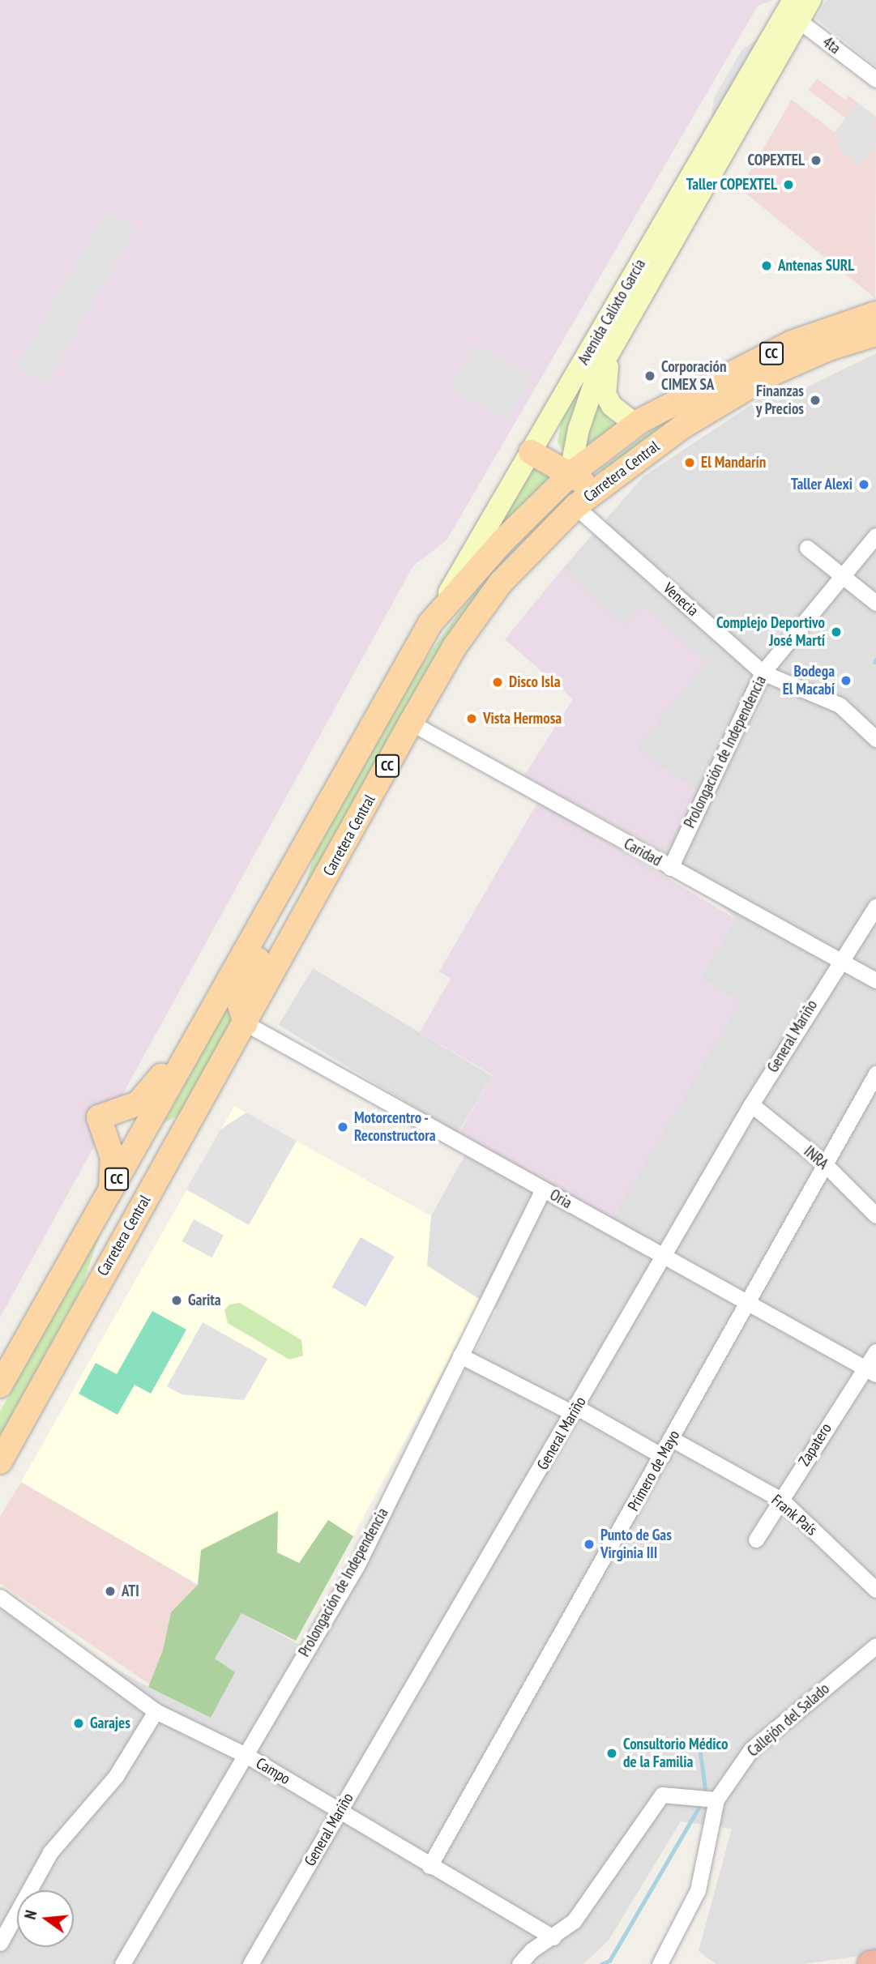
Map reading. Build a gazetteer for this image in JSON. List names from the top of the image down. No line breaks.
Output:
{"streets":{"main road":["Avenida Calixto García","CC","Carretera Central"],"street":["4ta","Venecia","Prolongación de Independencia","Caridad","General Mariño","INRA","Oria","Zapatero","Primero de Mayo","Frank País","Callejón del Salado","Campo"]},"crossings":[["4ta","Avenida Calixto García"],["Avenida Calixto García","Carretera Central"],["Carretera Central","Venecia"],["Carretera Central","Caridad"],["Carretera Central","Oria"],["Venecia","Prolongación de Independencia"],["Prolongación de Independencia","Caridad"],["Prolongación de Independencia","Oria"],["Prolongación de Independencia","Campo"],["Caridad","General Mariño"],["General Mariño","INRA"],["General Mariño","Oria"],["General Mariño","Campo"],["INRA","Primero de Mayo"],["Oria","Zapatero"],["Oria","Primero de Mayo"],["Zapatero","Frank País"],["Primero de Mayo","Frank País"],["Primero de Mayo","Campo"]],"places":["COPEXTEL","Taller COPEXTEL","Antenas SURL","Corporación CIMEX SA","Finanzas y Precios","El Mandarín","Taller Alexi","Complejo Deportivo José Martí","Bodega El Macabí","Disco Isla","Vista Hermosa","Motorcentro - Reconstructora","Garita","Punto de Gas Virginia III","ATI","Garajes","Consultorio Médico de la Familia"],"north":"left"}
